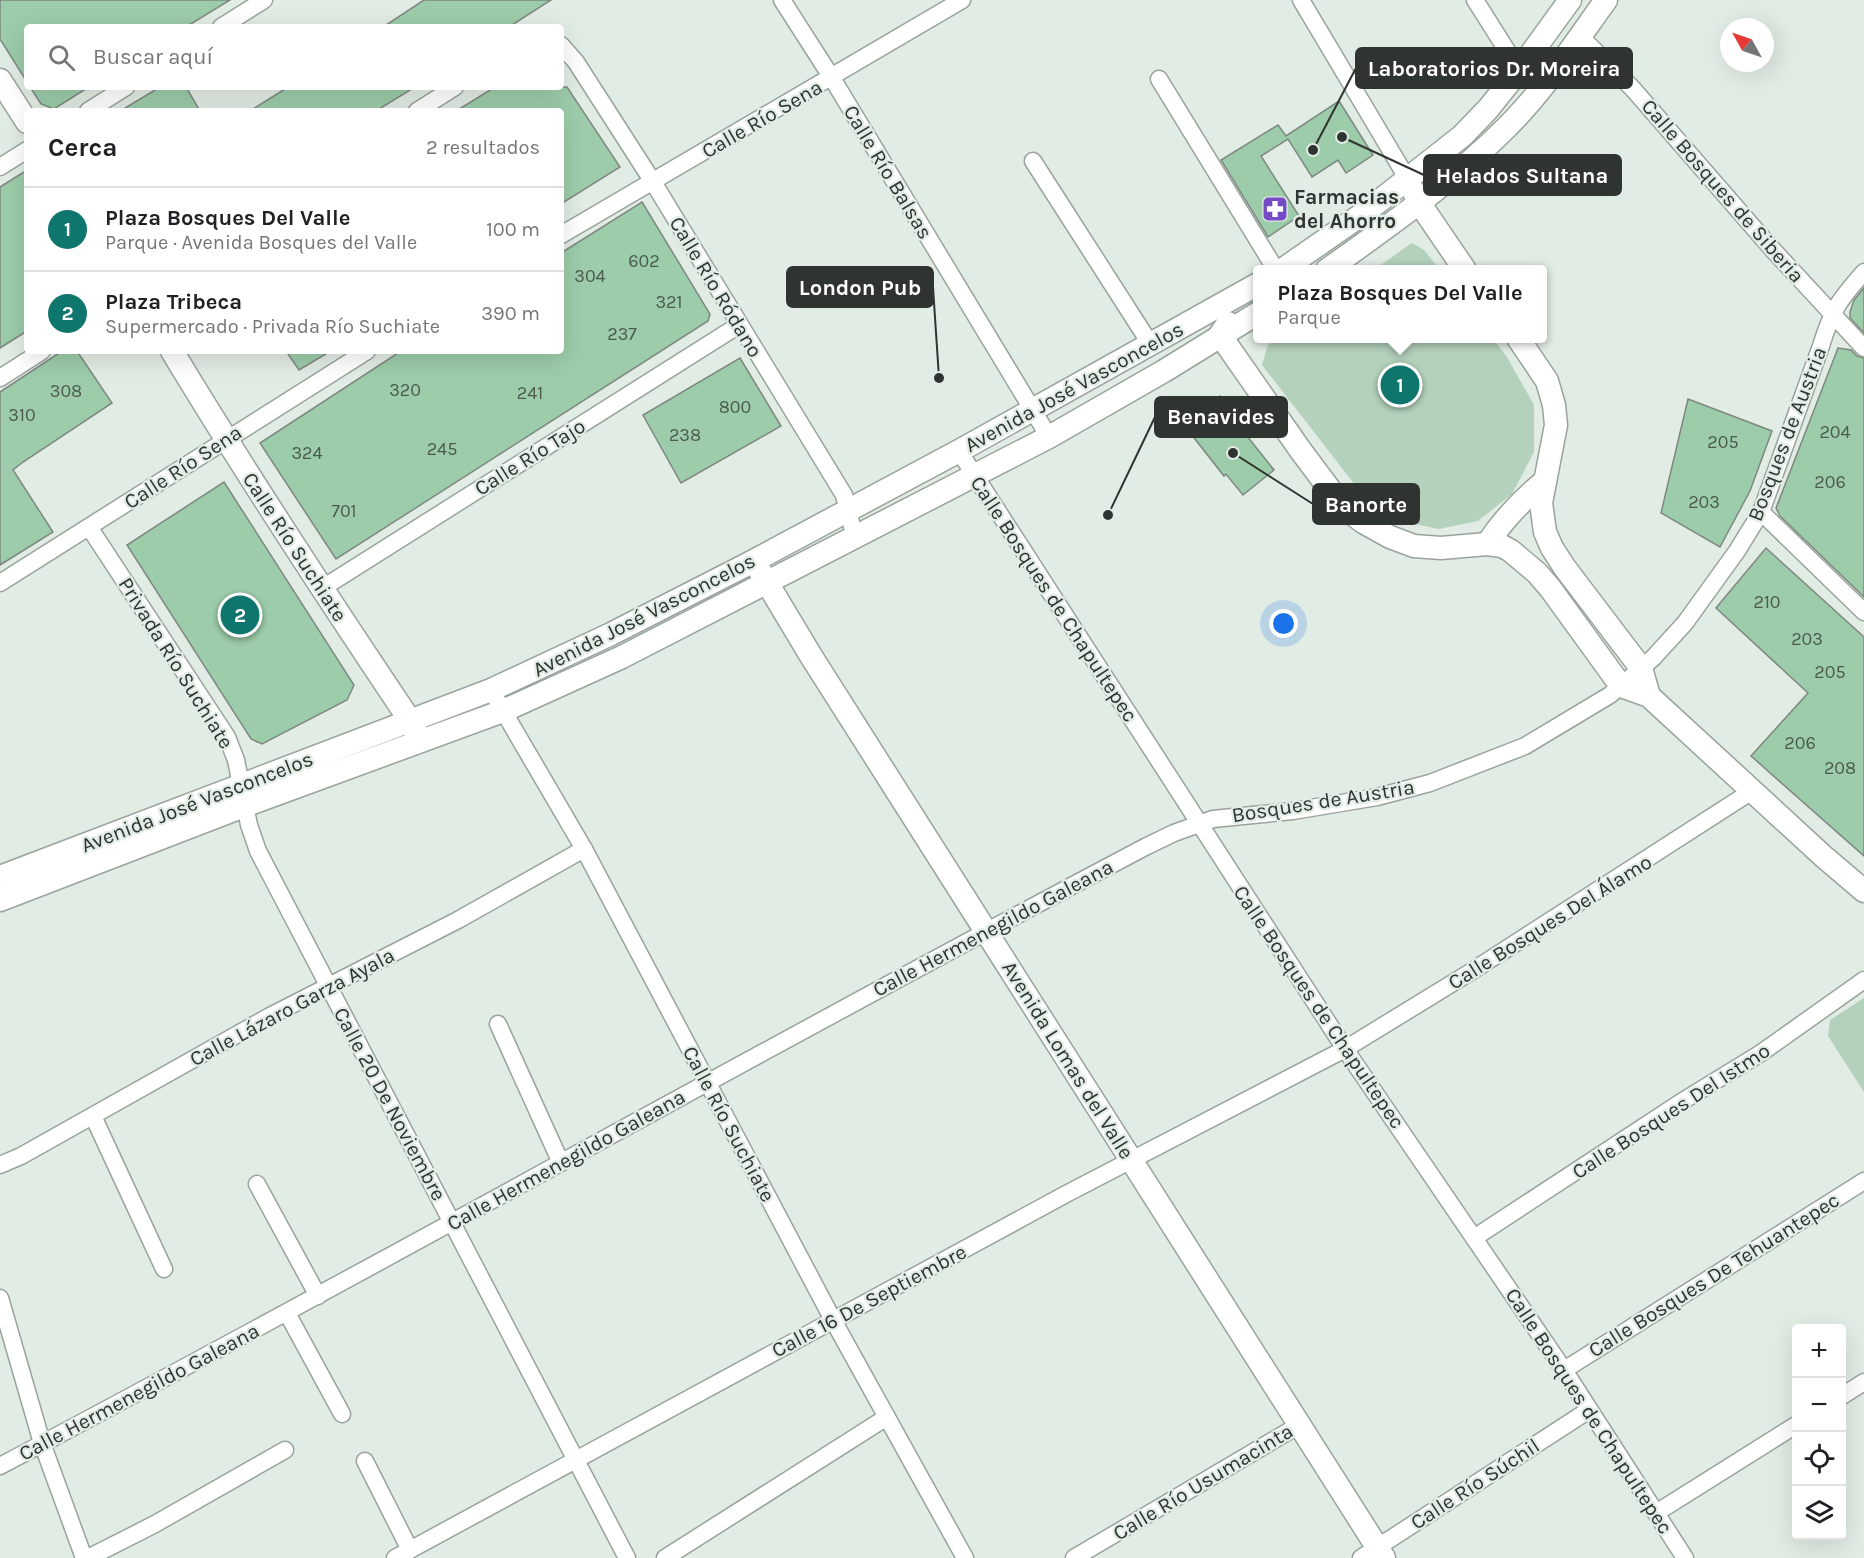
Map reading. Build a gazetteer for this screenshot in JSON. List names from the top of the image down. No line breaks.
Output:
{"streets":{"main road":["Avenida José Vasconcelos","Calle Río Suchiate","Avenida Lomas del Valle"],"street":["Calle Río Sena","Calle Río Balsas","Calle Bosques de Siberia","Calle Río Ródano","Bosques de Austria","Calle Río Tajo","Calle Bosques de Chapultepec","Privada Río Suchiate","Calle Bosques Del Álamo","Calle Hermenegildo Galeana","Calle Lázaro Garza Ayala","Calle 20 De Noviembre","Calle Bosques Del Istmo","Calle Bosques De Tehuantepec","Calle 16 De Septiembre","Calle Río Usumacinta","Calle Río Súchil"]},"crossings":[["Calle Río Sena","Calle Río Balsas"],["Calle Río Sena","Calle Río Ródano"],["Calle Río Sena","Calle Río Suchiate"],["Calle Río Sena","Privada Río Suchiate"],["Calle Río Balsas","Avenida José Vasconcelos"],["Calle Bosques de Siberia","Bosques de Austria"],["Calle Río Ródano","Avenida José Vasconcelos"],["Calle Río Ródano","Calle Río Tajo"],["Avenida José Vasconcelos","Calle Río Suchiate"],["Avenida José Vasconcelos","Calle Bosques de Chapultepec"],["Avenida José Vasconcelos","Privada Río Suchiate"],["Avenida José Vasconcelos","Avenida Lomas del Valle"],["Avenida José Vasconcelos","Calle 20 De Noviembre"],["Bosques de Austria","Calle Bosques de Chapultepec"],["Bosques de Austria","Calle Hermenegildo Galeana"],["Calle Río Tajo","Calle Río Suchiate"],["Calle Río Suchiate","Calle Hermenegildo Galeana"],["Calle Río Suchiate","Calle Lázaro Garza Ayala"],["Calle Río Suchiate","Calle 16 De Septiembre"],["Calle Bosques de Chapultepec","Calle Bosques Del Álamo"],["Calle Bosques de Chapultepec","Calle Hermenegildo Galeana"],["Calle Bosques de Chapultepec","Calle Bosques Del Istmo"],["Calle Bosques de Chapultepec","Calle Bosques De Tehuantepec"],["Calle Bosques de Chapultepec","Calle 16 De Septiembre"],["Calle Bosques de Chapultepec","Calle Río Súchil"],["Privada Río Suchiate","Calle 20 De Noviembre"],["Calle Bosques Del Álamo","Calle 16 De Septiembre"],["Calle Hermenegildo Galeana","Avenida Lomas del Valle"],["Calle Hermenegildo Galeana","Calle 20 De Noviembre"],["Calle Lázaro Garza Ayala","Calle 20 De Noviembre"],["Avenida Lomas del Valle","Calle 16 De Septiembre"],["Avenida Lomas del Valle","Calle Río Usumacinta"],["Avenida Lomas del Valle","Calle Río Súchil"],["Calle 20 De Noviembre","Calle 16 De Septiembre"]],"places":{"other":["Helados Sultana","Laboratorios Dr. Moreira","London Pub","Banorte","Benavides"],"pharmacy":["Farmacias del Ahorro"]},"house_numbers":["602","304","321","237","320","308","241","800","310","204","238","205","245","324","206","203","701","210","203","205","206","208"],"north":"top left","page":{"search":"Buscar aquí","heading":["Cerca","2 resultados"],"list":[{"mark":"1","name":"Plaza Bosques Del Valle","note":"Parque · Avenida Bosques del Valle","value":"100 m"},{"mark":"2","name":"Plaza Tribeca","note":"Supermercado · Privada Río Suchiate","value":"390 m"}],"popup":["Plaza Bosques Del Valle","Parque"],"pins":["1","2"],"map_buttons":["+","−"]}}
